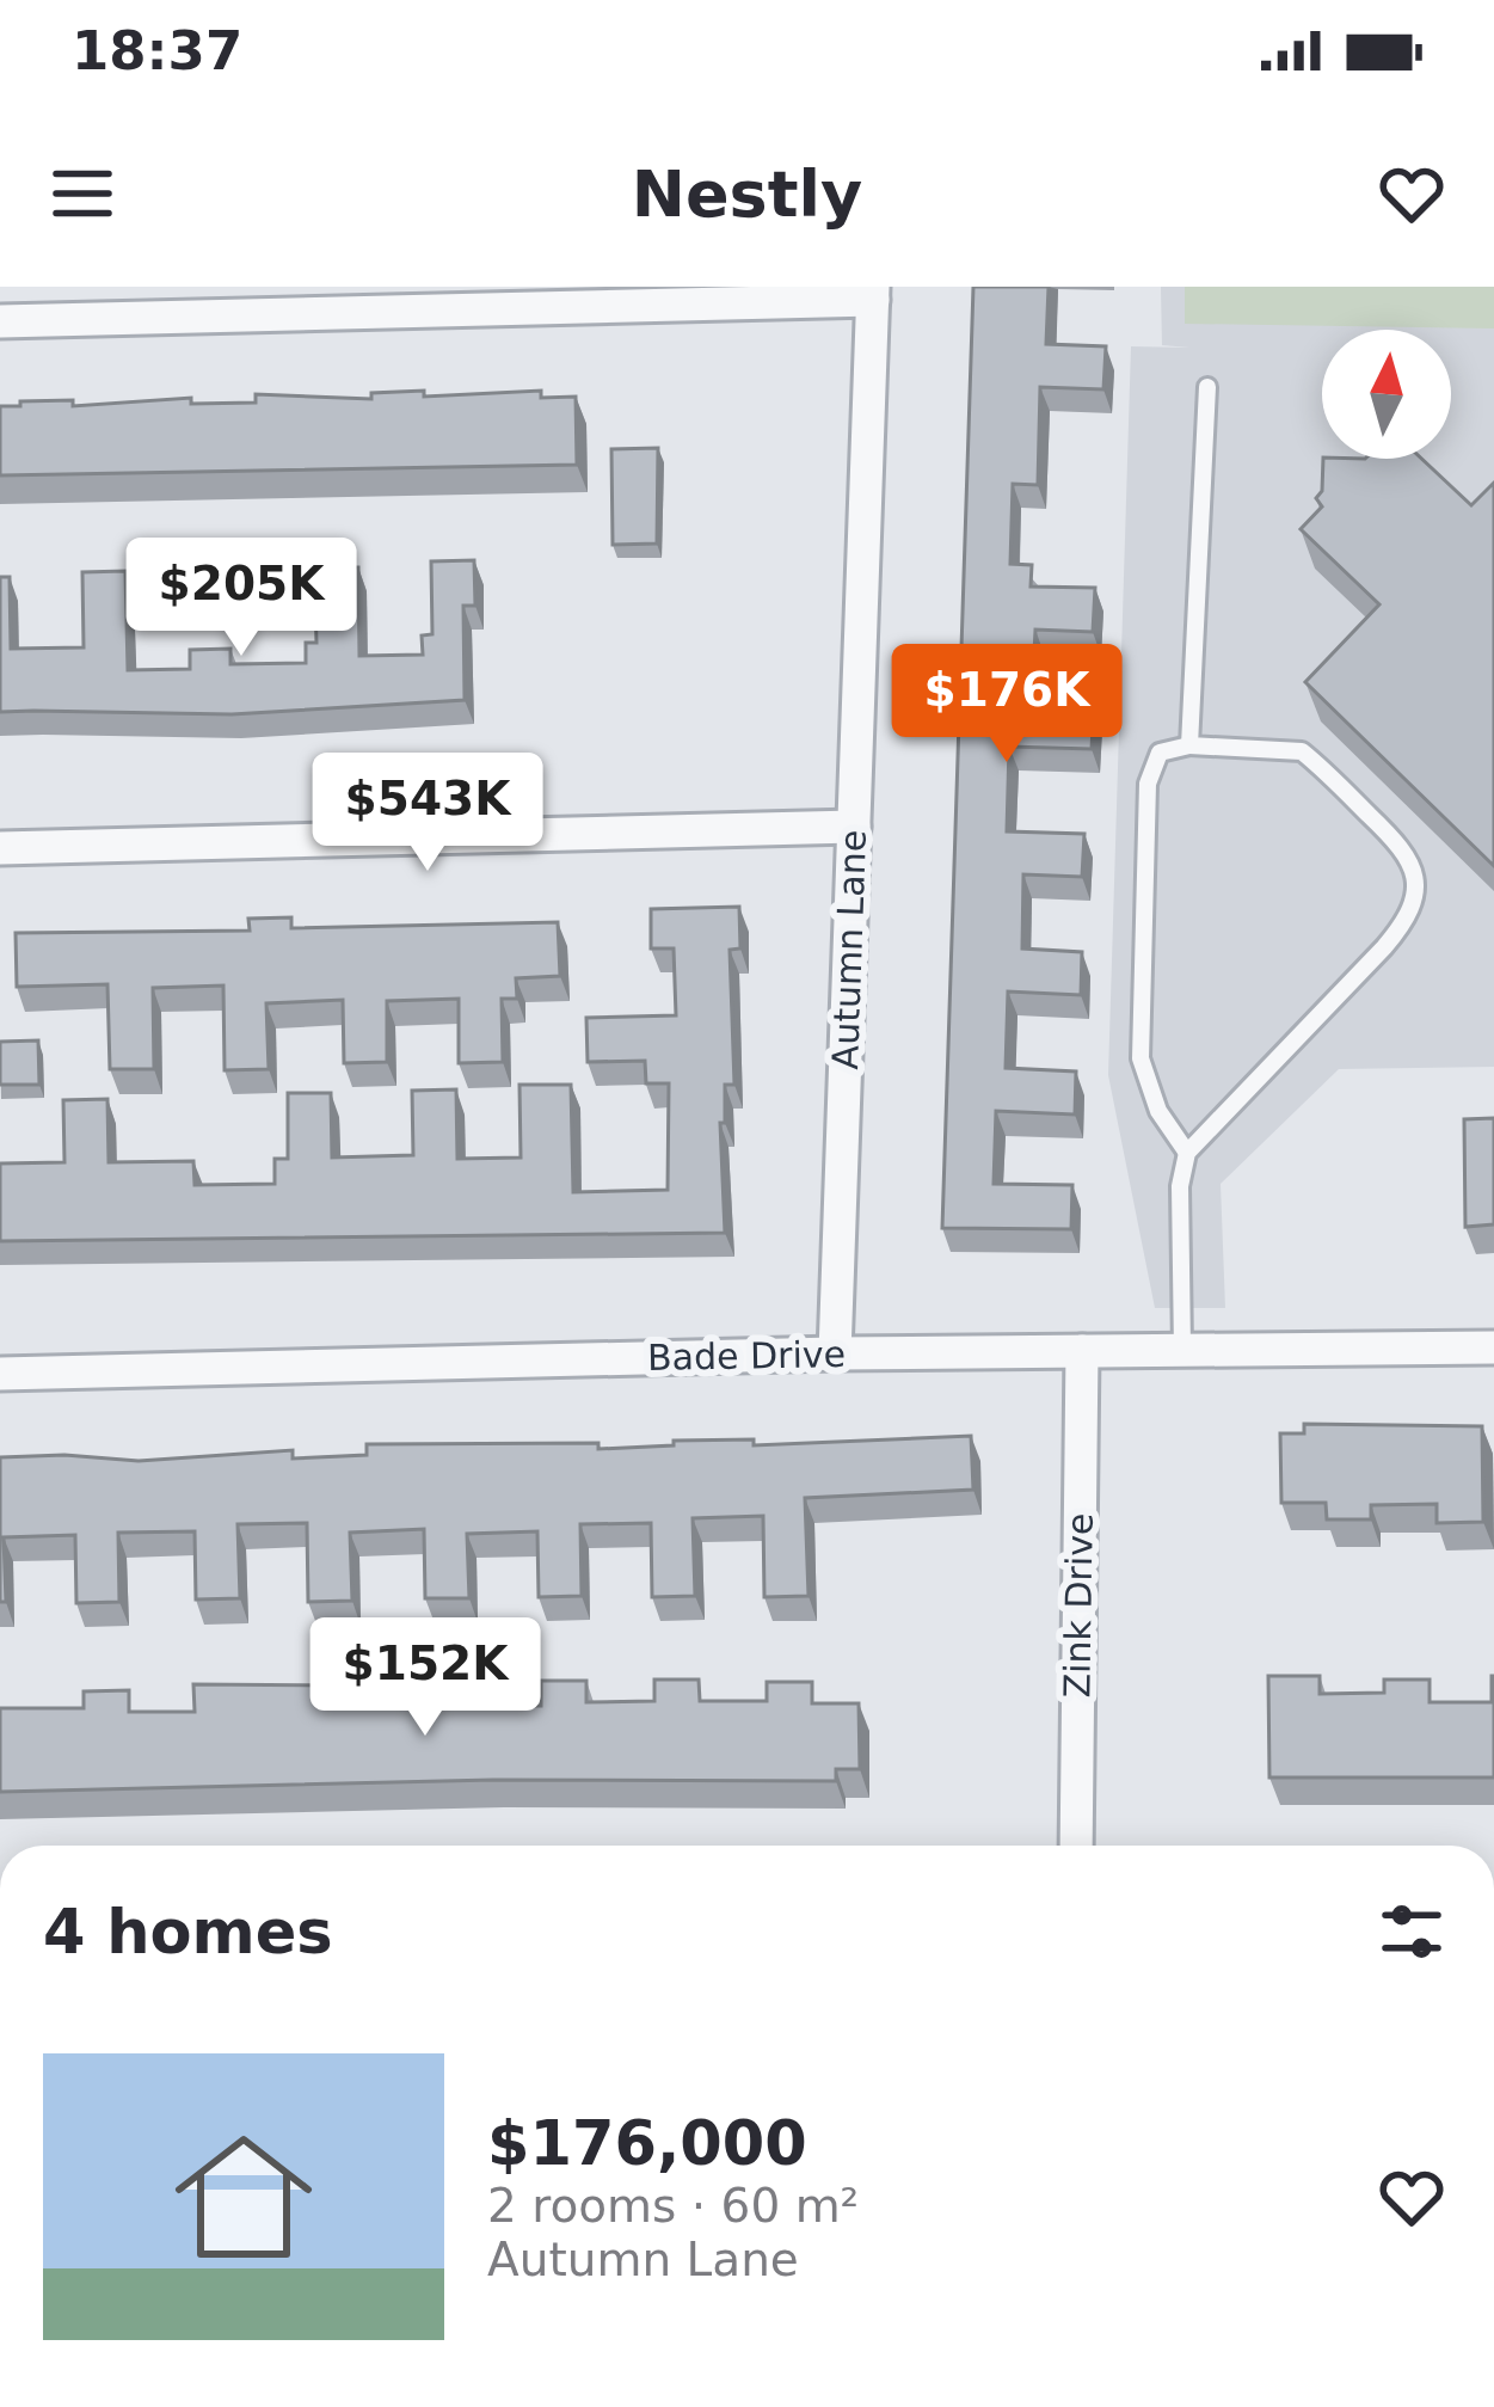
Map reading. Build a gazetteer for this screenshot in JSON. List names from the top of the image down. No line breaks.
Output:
{"streets":{"street":["Autumn Lane","Bade Drive","Zink Drive"]},"crossings":[["Autumn Lane","Bade Drive"],["Bade Drive","Zink Drive"]],"north":"top","page":{"status":"18:37","header":"Nestly","price":["$205K","$176K","$543K","$152K"],"heading":"4 homes","list":[{"name":"$176,000","note":"2 rooms · 60 m² · Autumn Lane"}]}}
